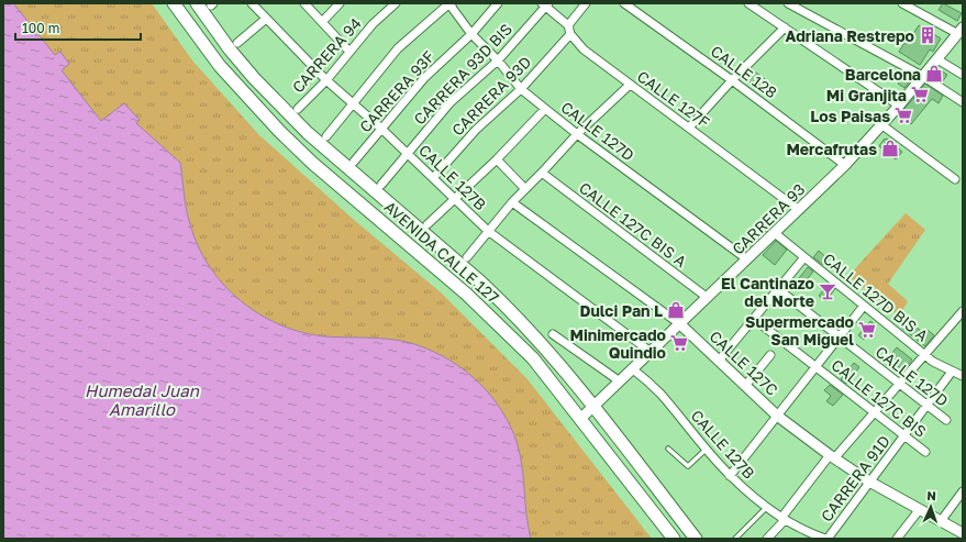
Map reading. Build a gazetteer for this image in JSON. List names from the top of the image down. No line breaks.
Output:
{"streets":{"main road":["AVENIDA CALLE 127"],"street":["CARRERA 94","CALLE 128","CARRERA 93D BIS","CARRERA 93F","CARRERA 93D","CALLE 127F","CALLE 127D","CALLE 127B","CARRERA 93","CALLE 127C BIS A","CALLE 127D BIS A","CALLE 127C","CALLE 127C BIS","CARRERA 91D"]},"crossings":[["CARRERA 94","CALLE 127B"],["CALLE 128","CARRERA 93"],["CARRERA 93D BIS","CALLE 127D"],["CARRERA 93D BIS","CALLE 127B"],["CARRERA 93F","CALLE 127D"],["CARRERA 93F","CALLE 127B"],["CARRERA 93D","CALLE 127F"],["CARRERA 93D","CALLE 127D"],["CARRERA 93D","CALLE 127B"],["CALLE 127F","CARRERA 93"],["CALLE 127D","CARRERA 93"],["CALLE 127D","CARRERA 91D"],["CALLE 127B","CARRERA 93"],["CALLE 127B","CARRERA 91D"],["CARRERA 93","CALLE 127C BIS A"],["CARRERA 93","AVENIDA CALLE 127"],["CARRERA 93","CALLE 127D BIS A"],["CARRERA 93","CALLE 127C"],["CALLE 127D BIS A","CARRERA 91D"],["CALLE 127C","CARRERA 91D"],["CALLE 127C BIS","CARRERA 91D"]],"water":["Humedal Juan Amarillo"],"places":{"building":["Adriana Restrepo"],"shop":["Barcelona","Mercafrutas","Dulci Pan L"],"supermarket":["Mi Granjita","Los Paisas","Supermercado San Miguel","Minimercado Quindio"],"bar":["El Cantinazo del Norte"]},"scale_bar":"100 m","north":"top"}
